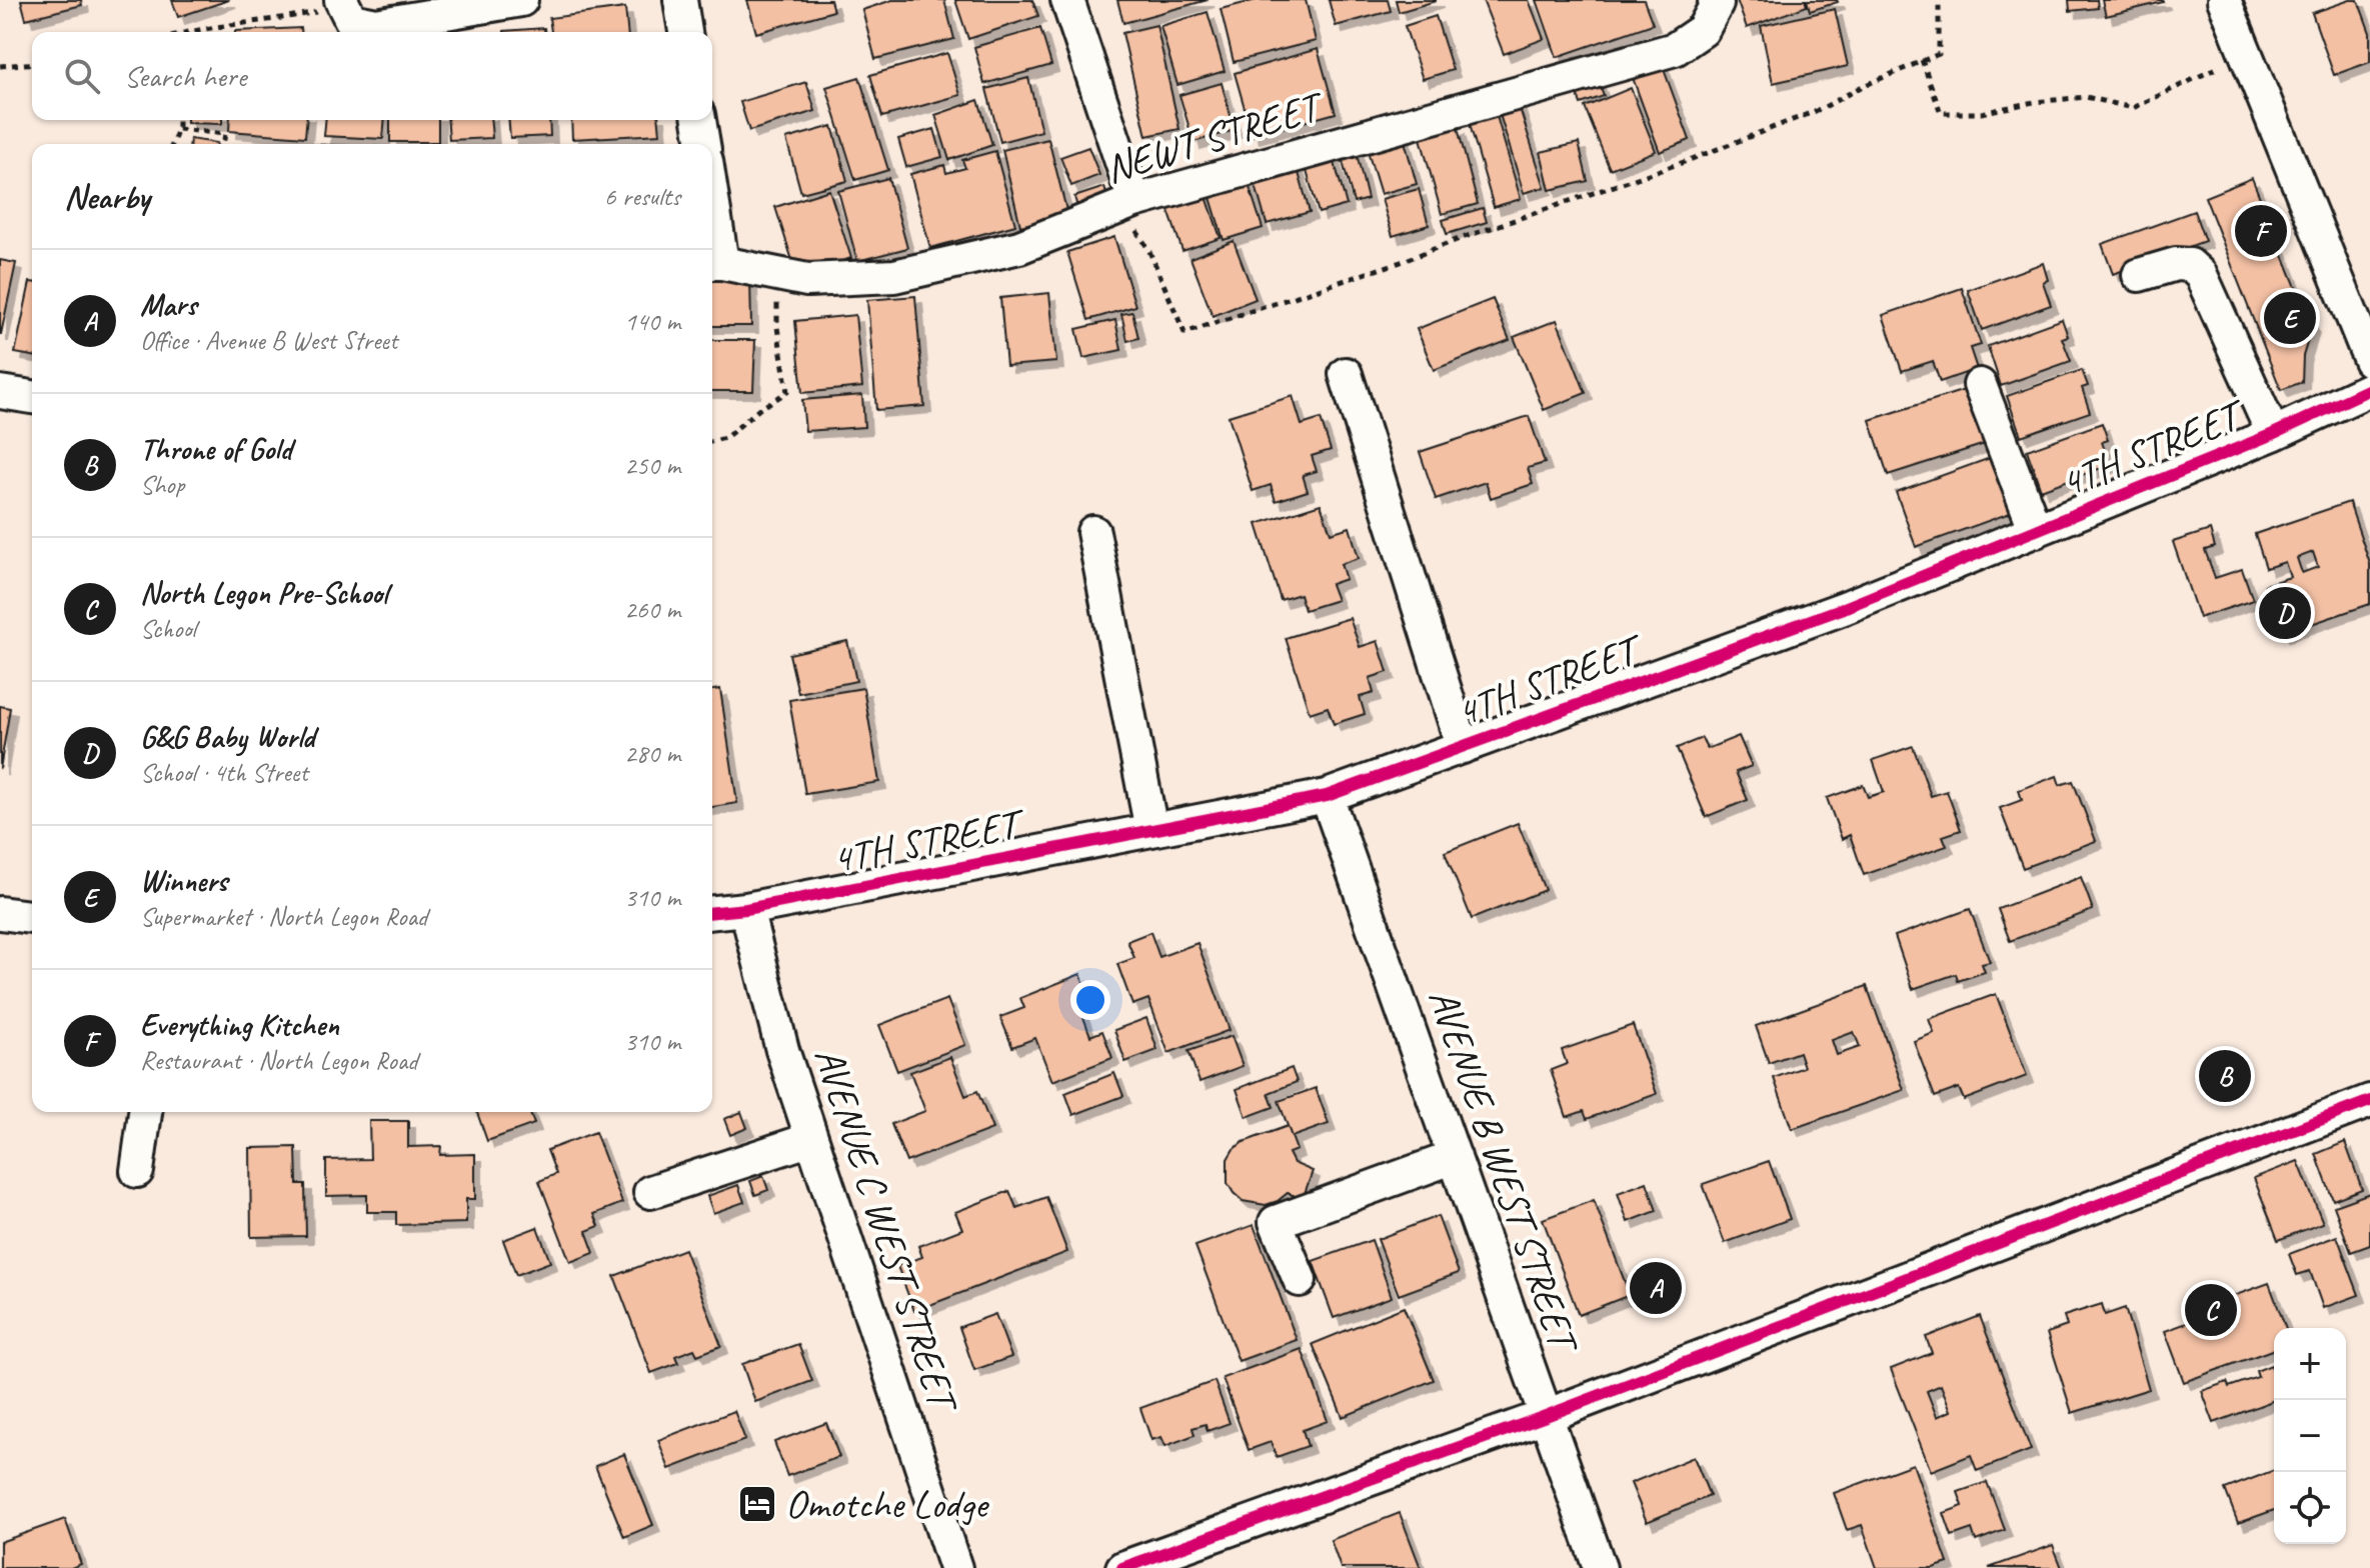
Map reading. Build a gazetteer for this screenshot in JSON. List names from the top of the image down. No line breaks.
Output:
{"streets":{"street":["NEWT STREET","4TH STREET","AVENUE B WEST STREET","AVENUE C WEST STREET"]},"crossings":[["4TH STREET","AVENUE B WEST STREET"],["4TH STREET","AVENUE C WEST STREET"]],"places":{"hotel":["Omotche Lodge"]},"page":{"search":"Search here","heading":["Nearby","6 results"],"pins":["F","E","D","B","A","C"],"list":[{"mark":"A","name":"Mars","note":"Office · Avenue B West Street","value":"140 m"},{"mark":"B","name":"Throne of Gold","note":"Shop","value":"250 m"},{"mark":"C","name":"North Legon Pre-School","note":"School","value":"260 m"},{"mark":"D","name":"G&G Baby World","note":"School · 4th Street","value":"280 m"},{"mark":"E","name":"Winners","note":"Supermarket · North Legon Road","value":"310 m"},{"mark":"F","name":"Everything Kitchen","note":"Restaurant · North Legon Road","value":"310 m"}],"map_buttons":["+","−"]}}
